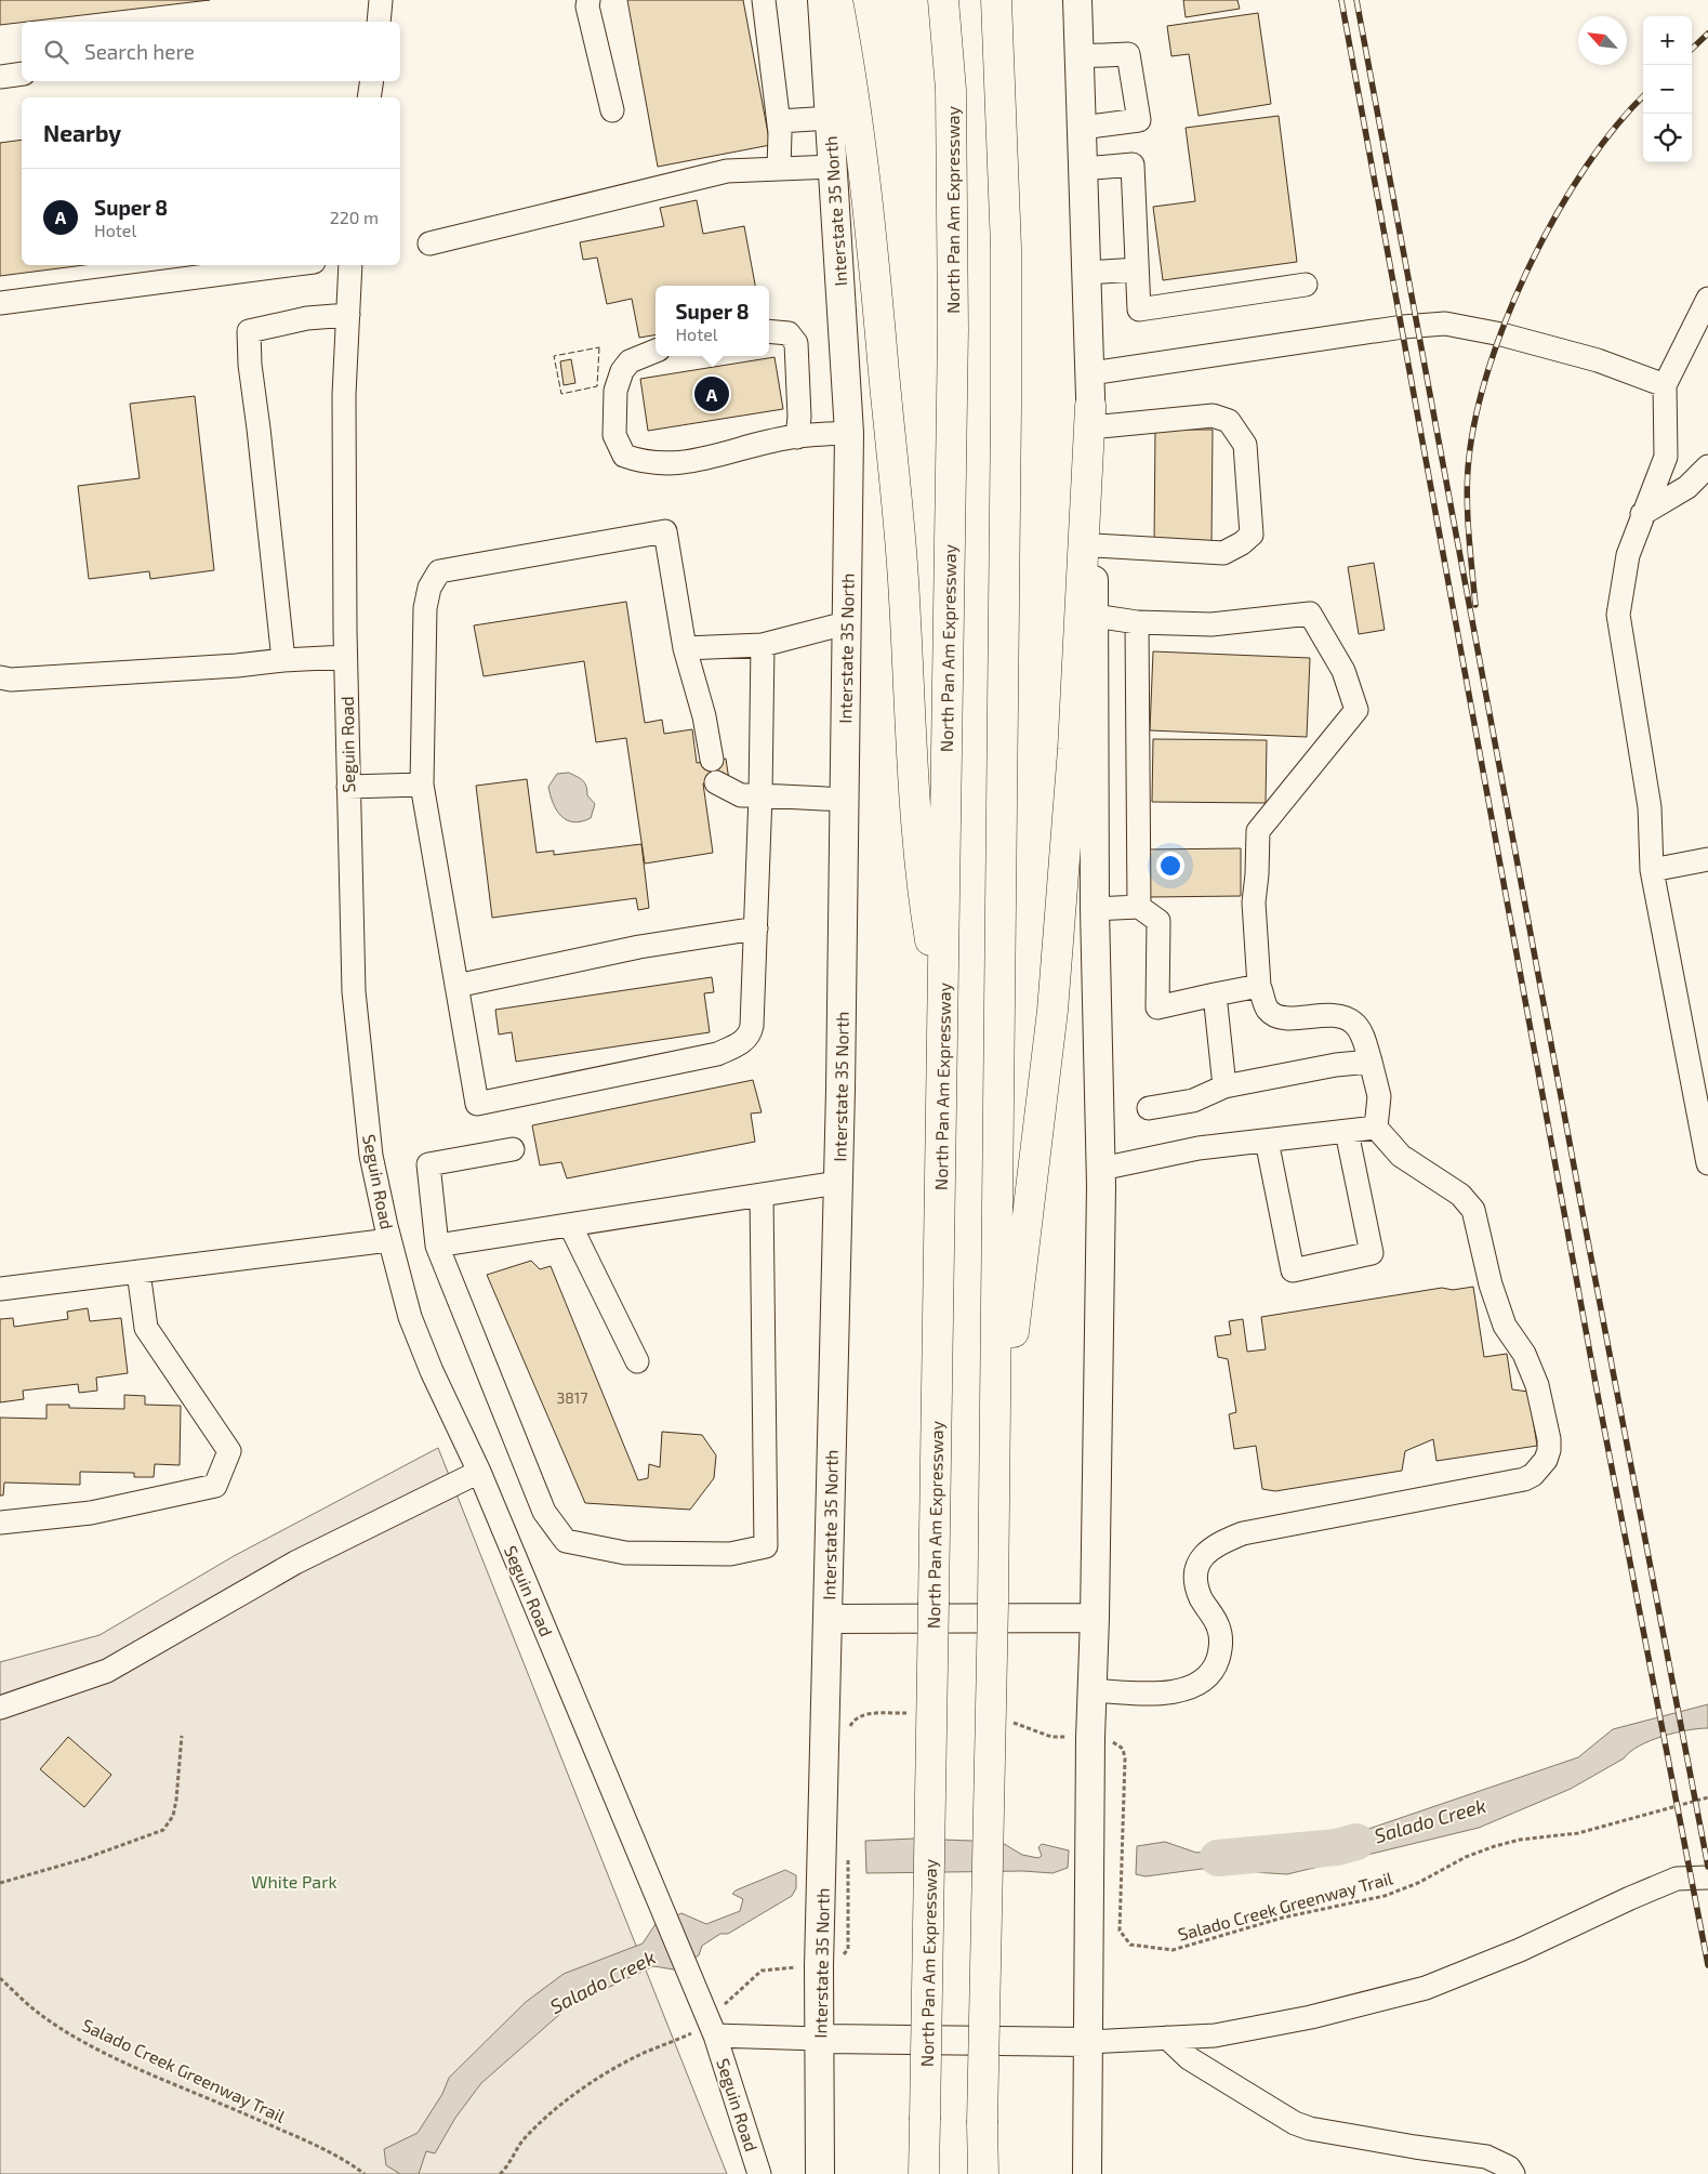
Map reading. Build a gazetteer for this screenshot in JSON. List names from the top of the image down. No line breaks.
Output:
{"streets":{"highway":["North Pan Am Expressway"],"main road":["Interstate 35 North"],"street":["Seguin Road"],"path":["Salado Creek Greenway Trail"]},"crossings":[["Interstate 35 North","Seguin Road"]],"water":["Salado Creek"],"parks":["White Park"],"house_numbers":["3817"],"north":"top left","page":{"map_buttons":["+","−"],"search":"Search here","heading":"Nearby","list":[{"mark":"A","name":"Super 8","note":"Hotel","value":"220 m"}],"popup":["Super 8","Hotel"],"pins":"A"}}
